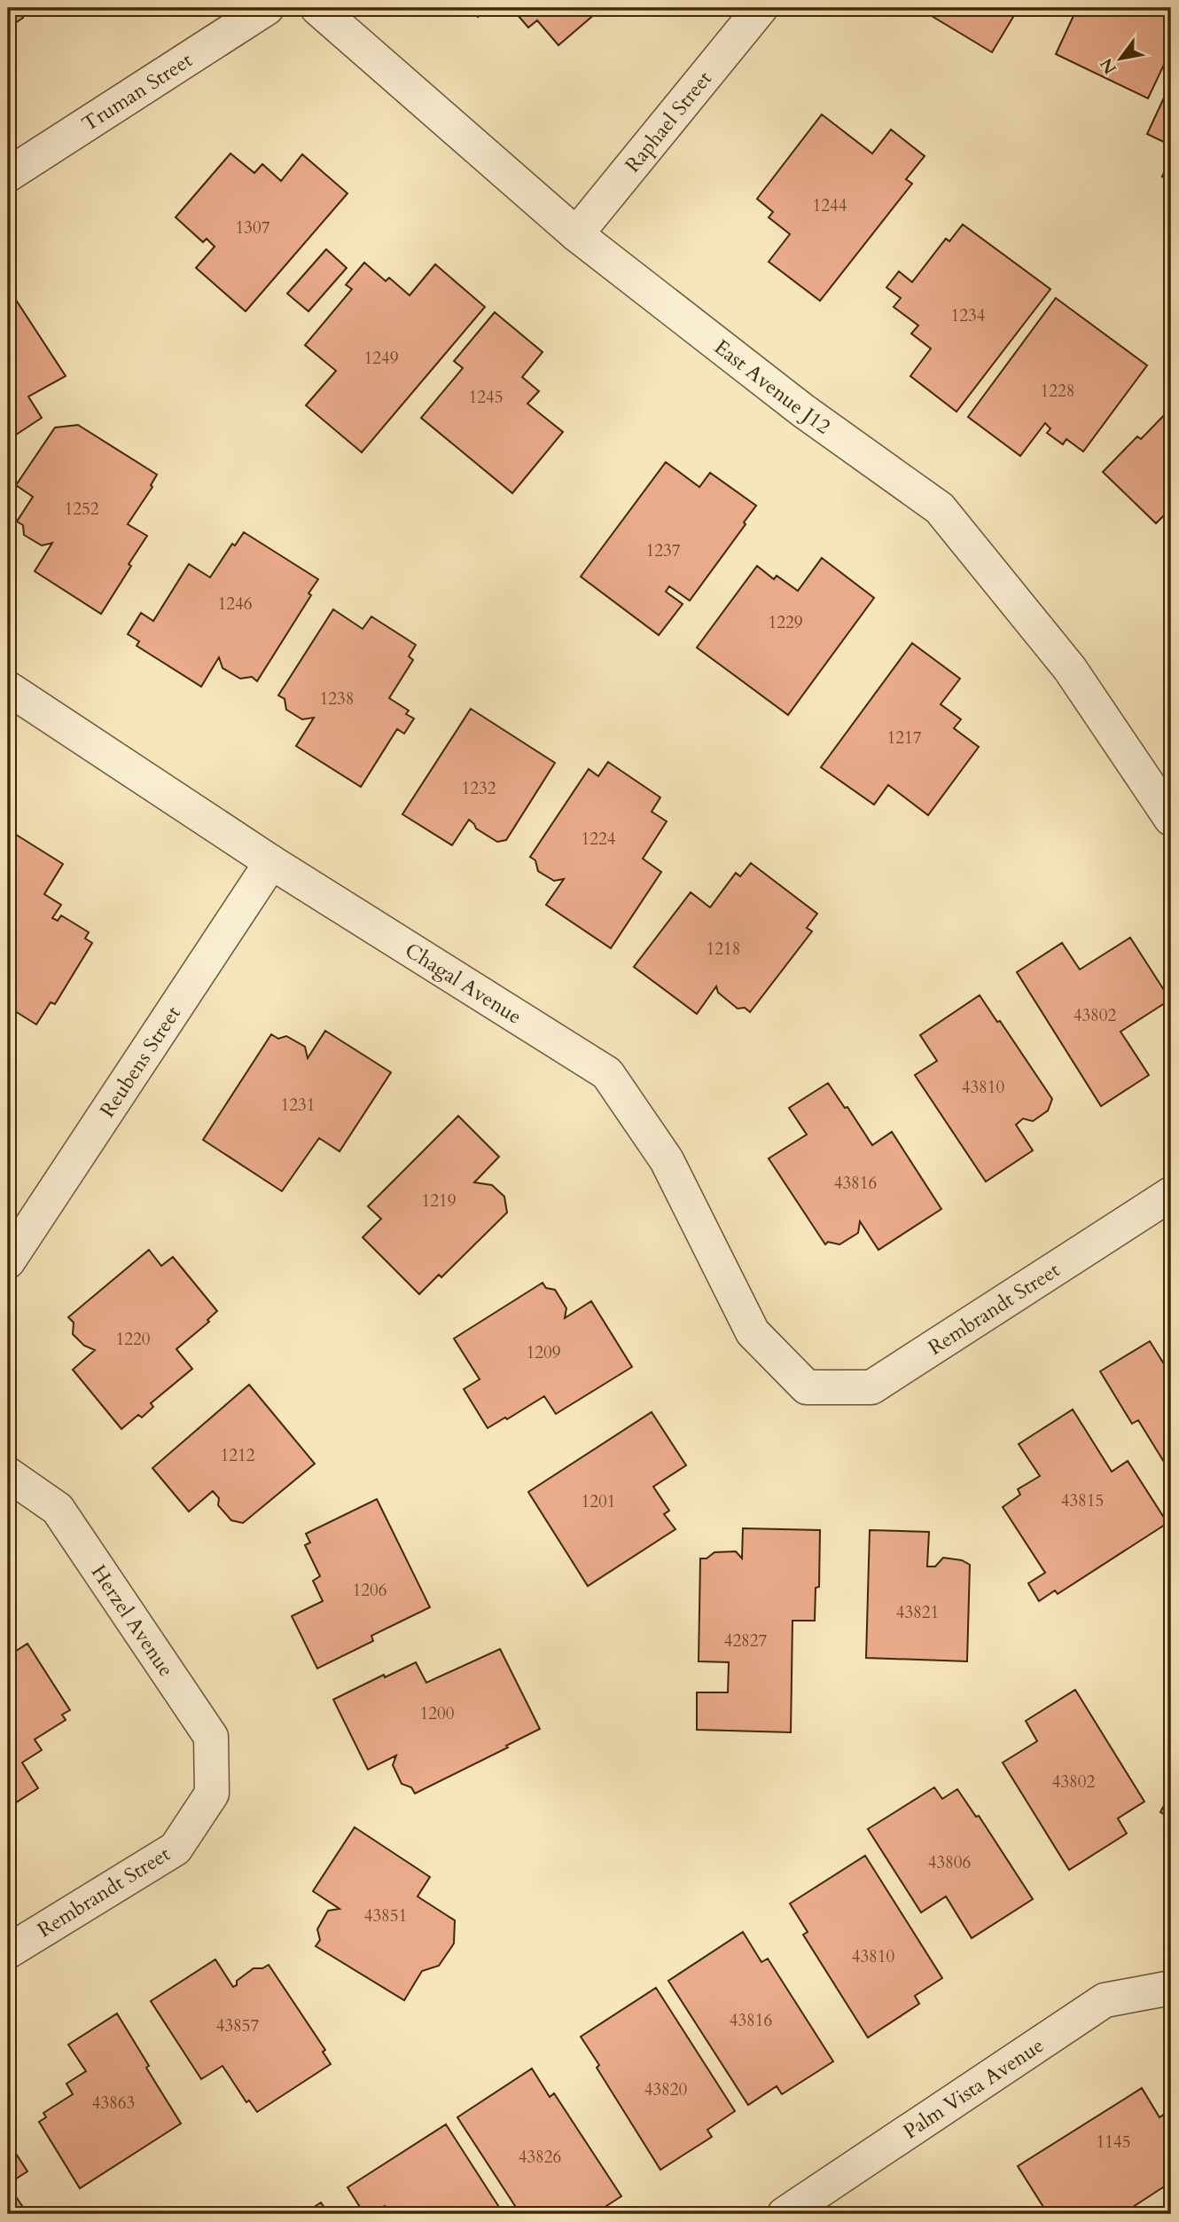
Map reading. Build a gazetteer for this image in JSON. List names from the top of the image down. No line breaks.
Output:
{"streets":{"street":["Truman Street","Raphael Street","East Avenue J12","Chagal Avenue","Reubens Street","Rembrandt Street","Herzel Avenue","Palm Vista Avenue"]},"crossings":[["Raphael Street","East Avenue J12"],["Chagal Avenue","Reubens Street"],["Chagal Avenue","Rembrandt Street"],["Rembrandt Street","Herzel Avenue"]],"house_numbers":["1244","1307","1234","1249","1228","1245","1252","1237","1246","1229","1238","1217","1232","1224","1218","43802","43810","1231","43816","1219","1220","1209","1212","43815","1201","1206","43821","42827","1200","43802","43806","43851","43810","43816","43857","43820","43863","1145","43826"],"north":"bottom left"}
